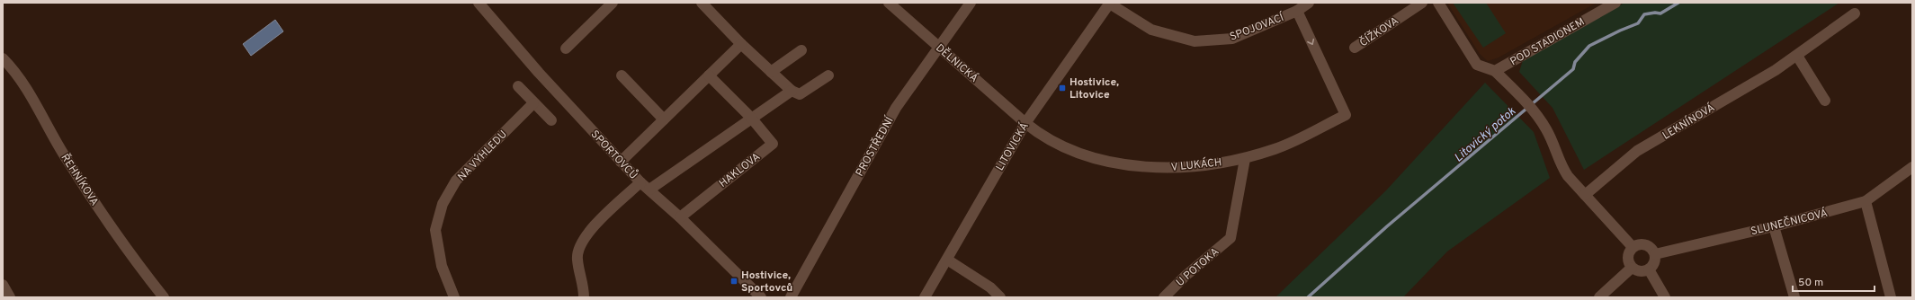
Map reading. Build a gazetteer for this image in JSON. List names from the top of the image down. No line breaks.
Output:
{"streets":{"street":["SPOJOVACÍ","ČÍŽKOVA","POD STADIONEM","DĚLNICKÁ","LEKNÍNOVÁ","PROSTŘEDNÍ","LITOVICKÁ","SPORTOVCŮ","NA VÝHLEDU","V LUKÁCH","HAKLOVA","ŘEHNÍKOVA","SLUNEČNICOVÁ","U POTOKA"]},"crossings":[["SPOJOVACÍ","LITOVICKÁ"],["SPOJOVACÍ","V LUKÁCH"],["DĚLNICKÁ","PROSTŘEDNÍ"],["DĚLNICKÁ","LITOVICKÁ"],["DĚLNICKÁ","V LUKÁCH"],["LITOVICKÁ","V LUKÁCH"],["SPORTOVCŮ","HAKLOVA"],["V LUKÁCH","U POTOKA"]],"one_way":["SPOJOVACÍ"],"water":["Litovický potok"],"places":{"transit":["Hostivice, Litovice","Hostivice, Sportovců"]},"scale_bar":"50 m"}
